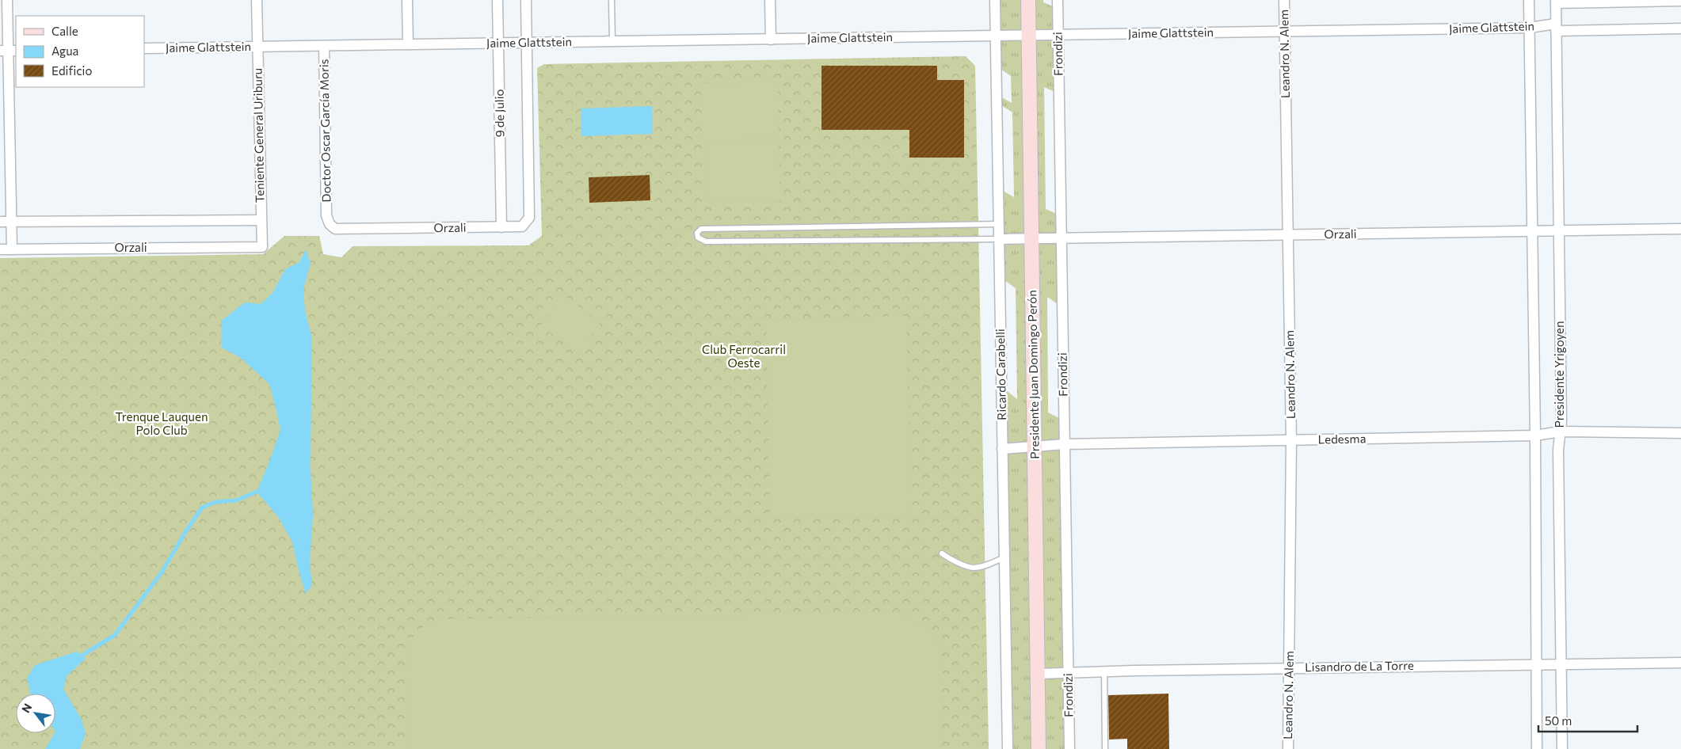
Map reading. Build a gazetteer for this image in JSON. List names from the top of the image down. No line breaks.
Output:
{"streets":{"main road":["Presidente Juan Domingo Perón"],"street":["Jaime Glattstein","Frondizi","Leandro N. Alem","9 de Julio","Doctor Oscar García Moris","Teniente General Uriburu","Orzali","Ricardo Carabelli","Presidente Yrigoyen","Ledesma","Lisandro de La Torre"]},"crossings":[["Jaime Glattstein","Frondizi"],["Jaime Glattstein","Leandro N. Alem"],["Jaime Glattstein","9 de Julio"],["Jaime Glattstein","Doctor Oscar García Moris"],["Jaime Glattstein","Teniente General Uriburu"],["Jaime Glattstein","Orzali"],["Jaime Glattstein","Ricardo Carabelli"],["Jaime Glattstein","Presidente Juan Domingo Perón"],["Jaime Glattstein","Presidente Yrigoyen"],["Frondizi","Orzali"],["Frondizi","Ledesma"],["Frondizi","Lisandro de La Torre"],["Leandro N. Alem","Orzali"],["Leandro N. Alem","Ledesma"],["Leandro N. Alem","Lisandro de La Torre"],["9 de Julio","Orzali"],["Doctor Oscar García Moris","Orzali"],["Teniente General Uriburu","Orzali"],["Orzali","Ricardo Carabelli"],["Orzali","Presidente Juan Domingo Perón"],["Orzali","Presidente Yrigoyen"],["Ricardo Carabelli","Ledesma"],["Presidente Juan Domingo Perón","Ledesma"],["Presidente Juan Domingo Perón","Lisandro de La Torre"],["Presidente Yrigoyen","Ledesma"],["Presidente Yrigoyen","Lisandro de La Torre"]],"parks":["Club Ferrocarril Oeste","Trenque Lauquen Polo Club"],"legend":["Calle","Agua","Edificio"],"scale_bar":"50 m","north":"top left"}
